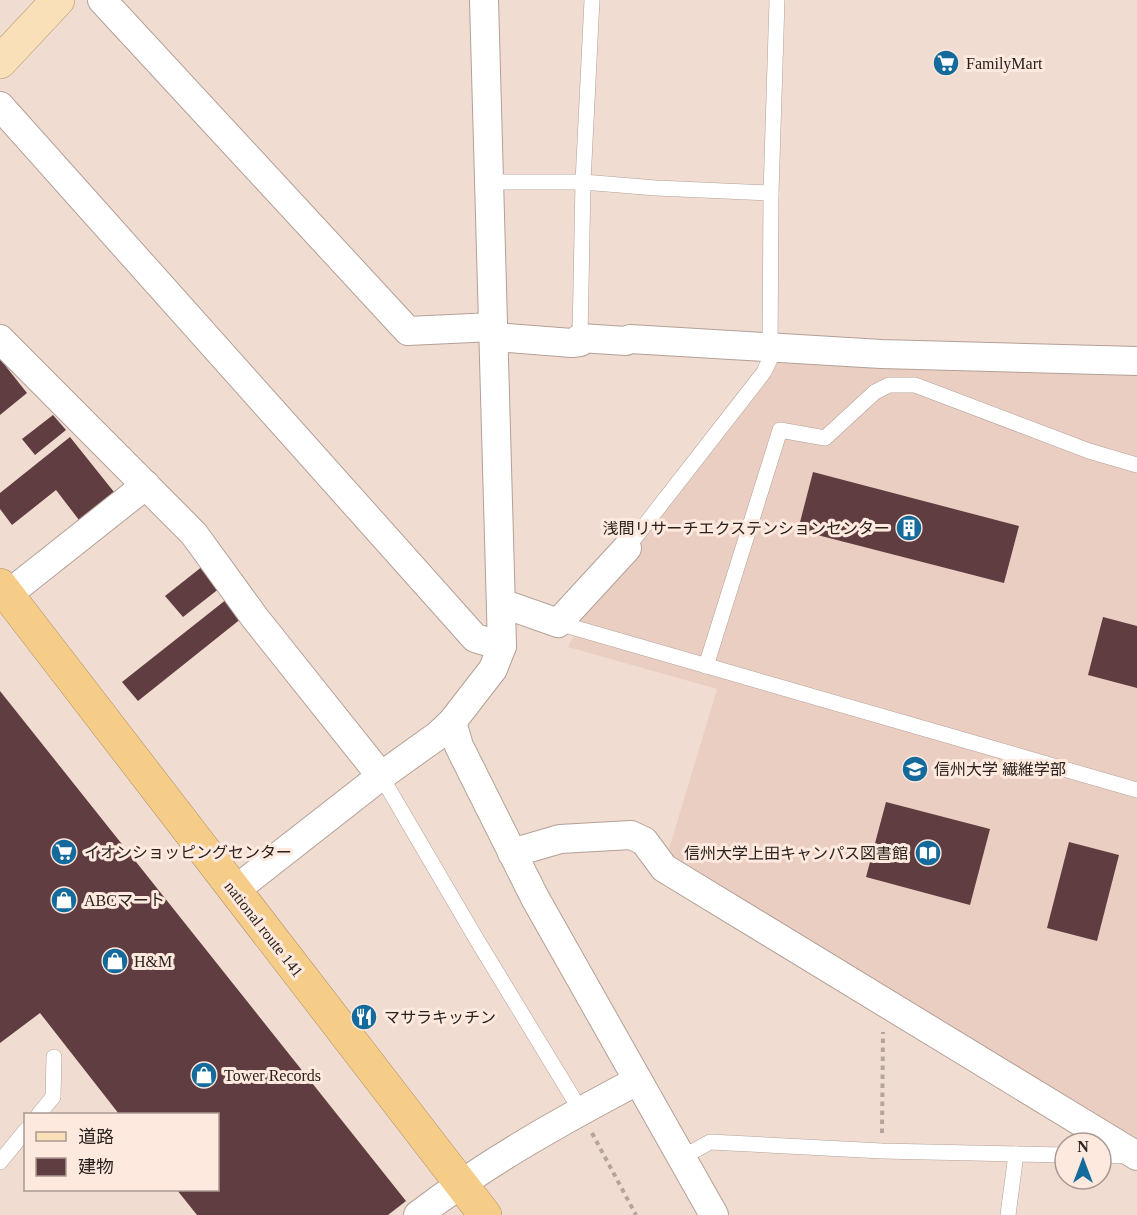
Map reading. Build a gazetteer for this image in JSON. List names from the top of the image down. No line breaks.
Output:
{"streets":{"highway":["national route 141"]},"places":{"supermarket":["FamilyMart","イオンショッピングセンター"],"building":["浅間リサーチエクステンションセンター"],"school or university":["信州大学 繊維学部"],"library":["信州大学上田キャンパス図書館"],"shop":["ABCマート","H&M","Tower Records"],"restaurant":["マサラキッチン"]},"legend":["道路","建物"],"north":"top"}
